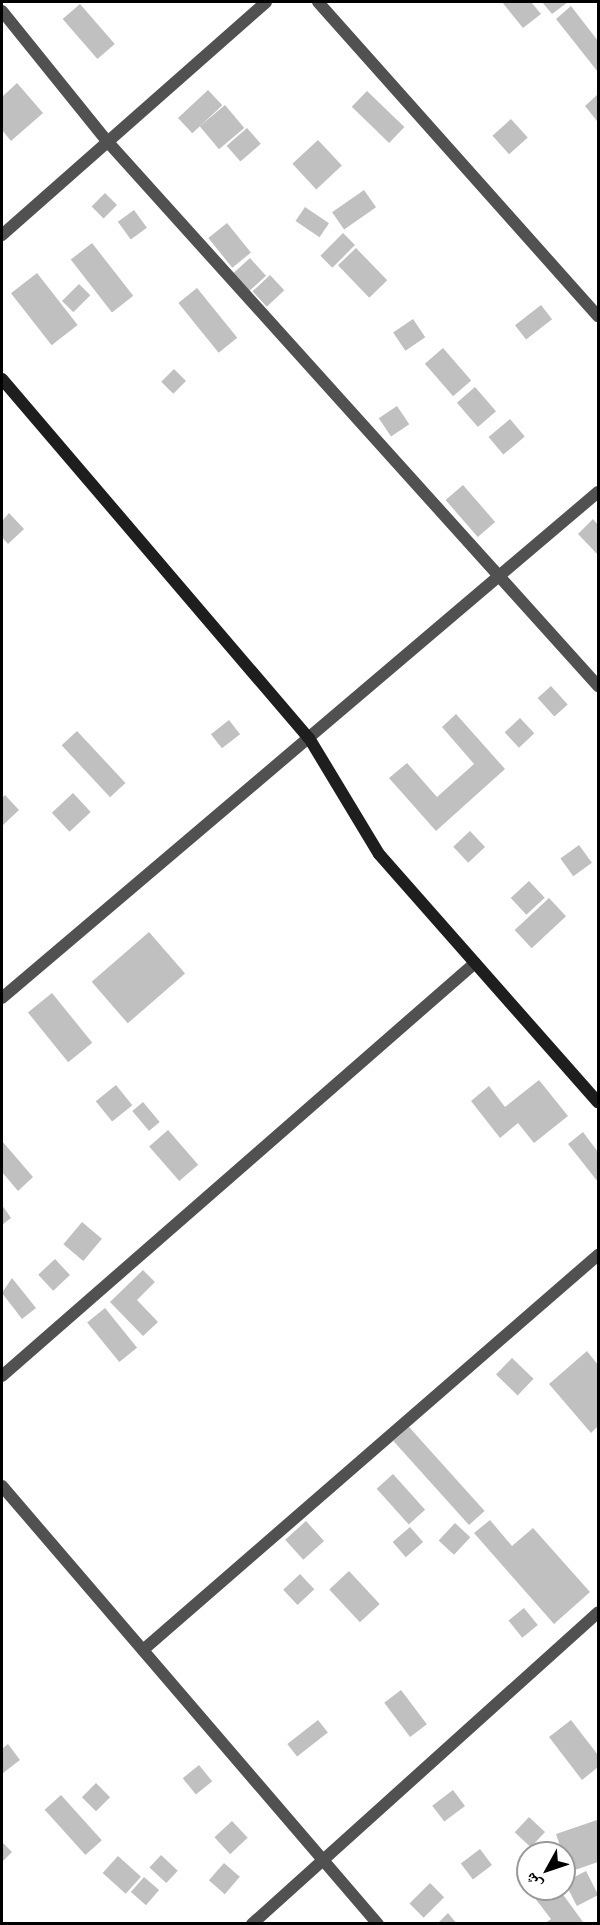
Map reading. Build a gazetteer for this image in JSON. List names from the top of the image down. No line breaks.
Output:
{"north":"bottom left"}
